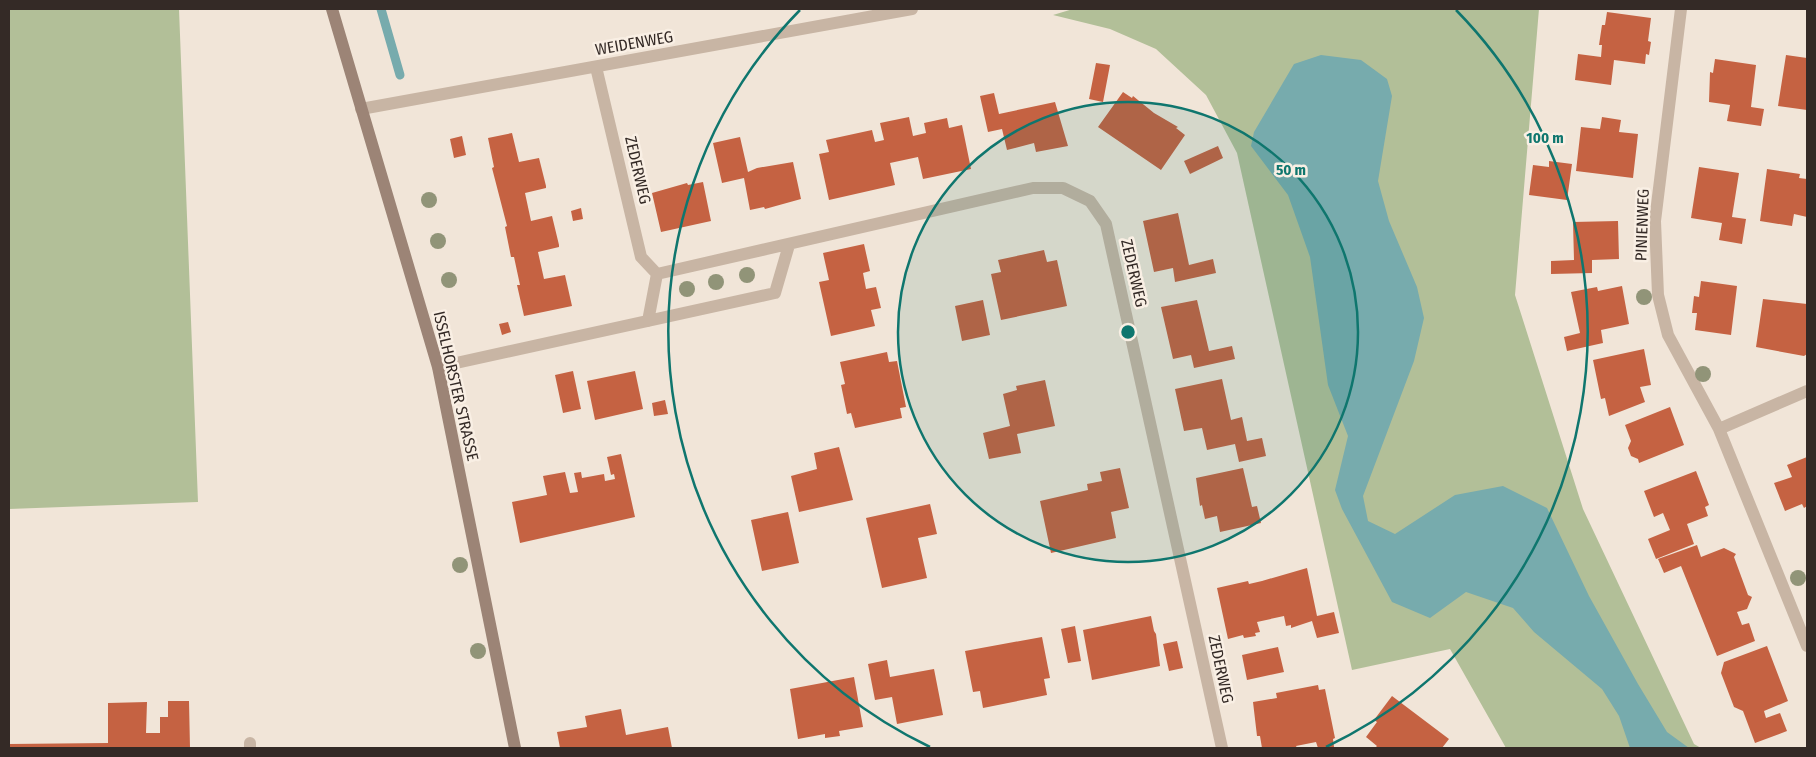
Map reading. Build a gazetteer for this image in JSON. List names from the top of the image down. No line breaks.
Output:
{"streets":{"street":["WEIDENWEG","ZEDERWEG","PINIENWEG","ISSELHORSTER STRASSE"]},"crossings":[["WEIDENWEG","ZEDERWEG"],["WEIDENWEG","ISSELHORSTER STRASSE"]],"rings":["100 m","50 m"]}
